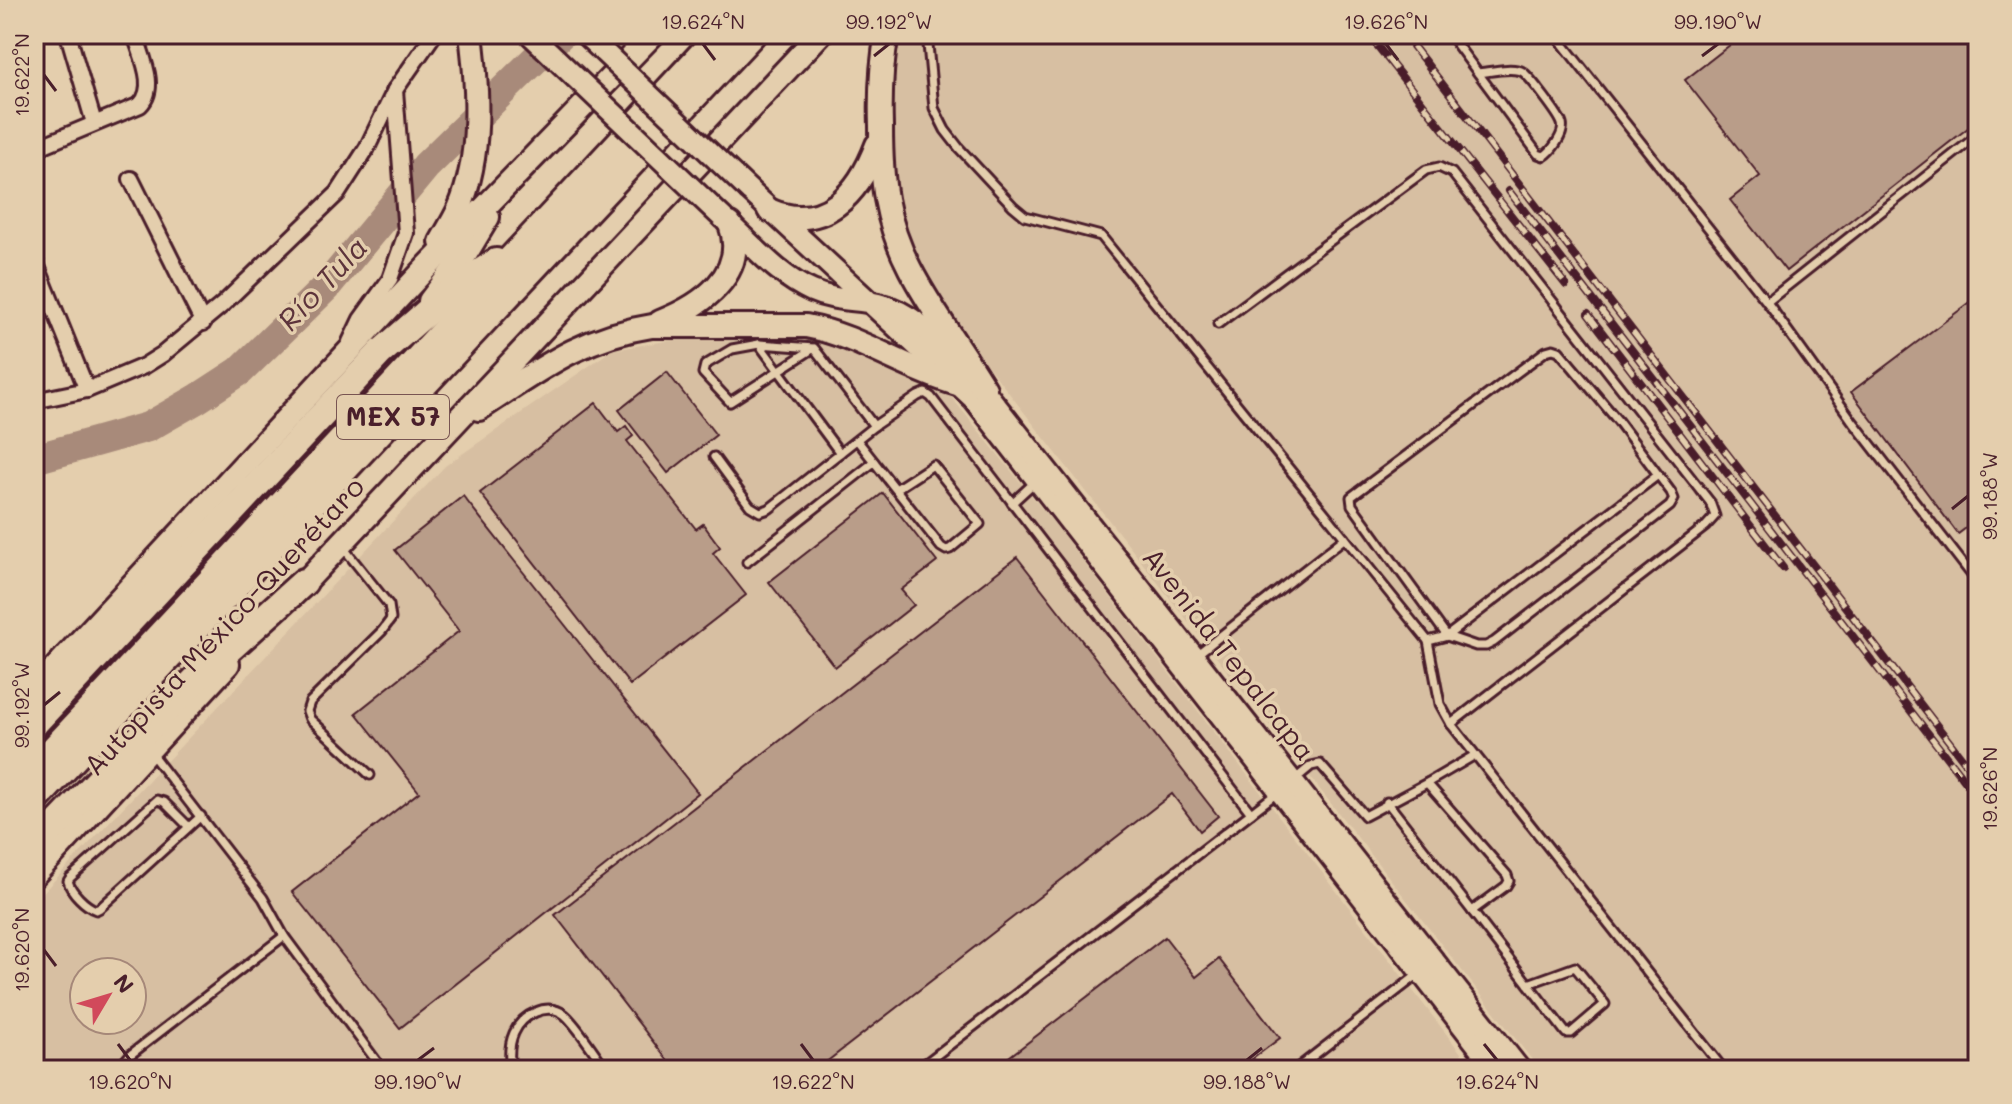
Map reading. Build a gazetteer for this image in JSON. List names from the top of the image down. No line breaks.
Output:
{"streets":{"highway":["MEX 57"],"main road":["Autopista México-Querétaro","Avenida Tepalcapa"]},"water":["Río Tula"],"north":"top right","coordinates":["19.624°N","99.192°W","19.626°N","99.190°W","19.622°N","99.188°W","19.620°N"]}
